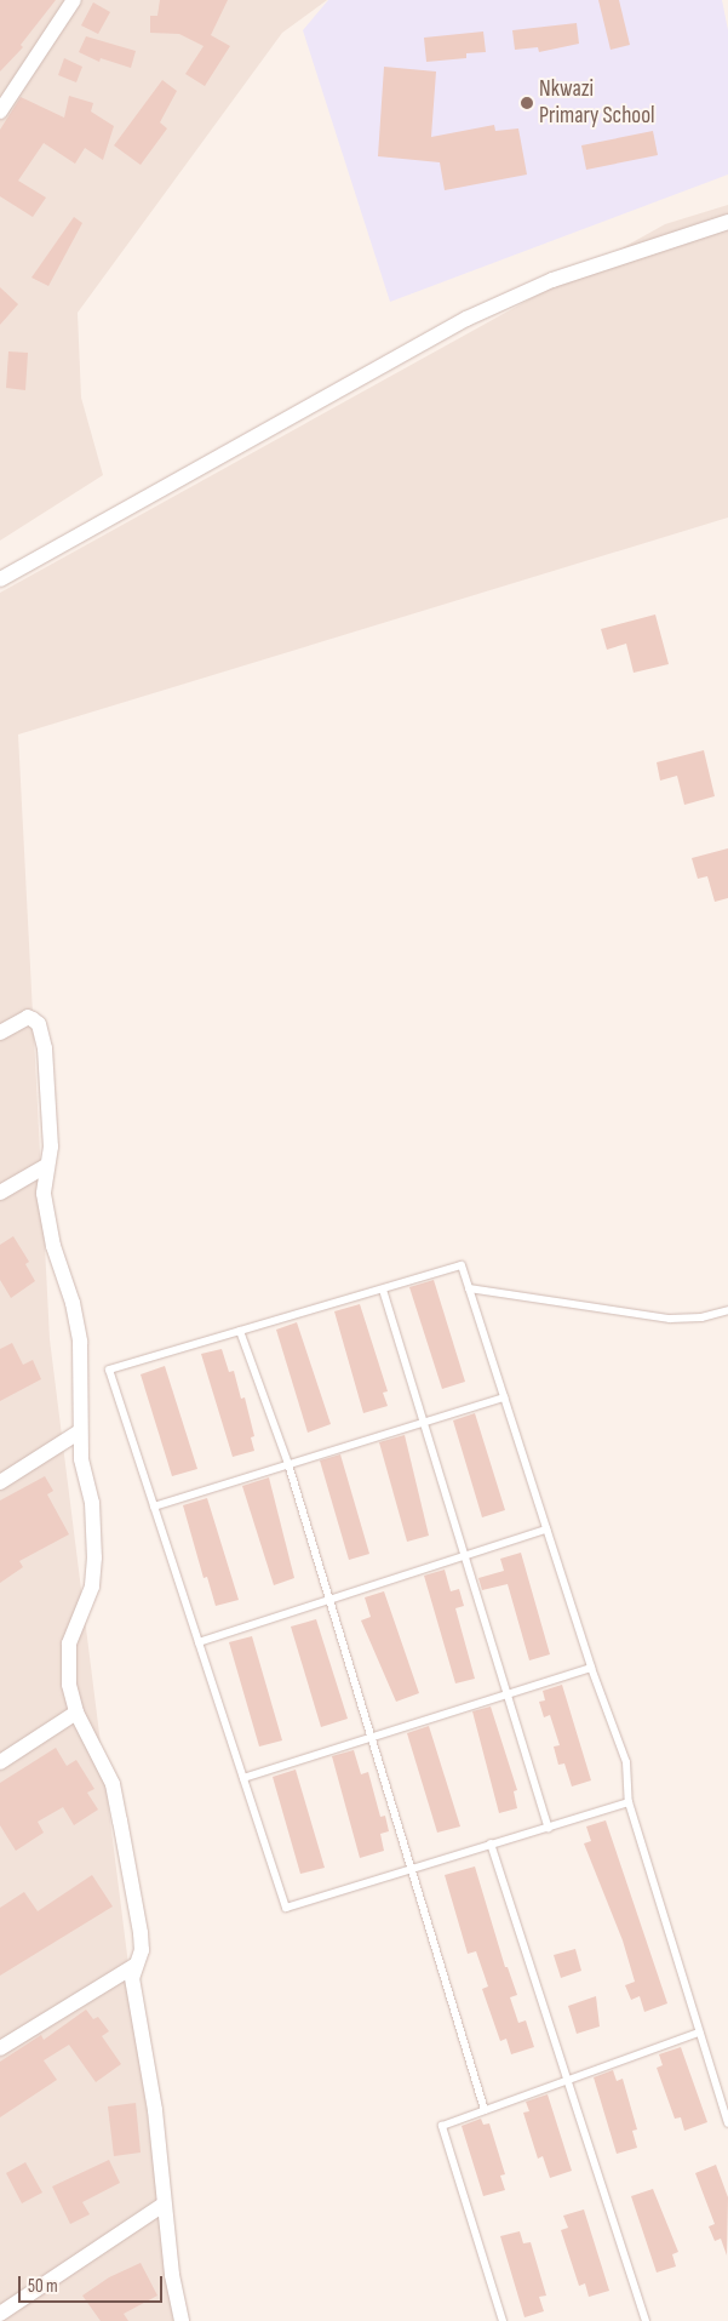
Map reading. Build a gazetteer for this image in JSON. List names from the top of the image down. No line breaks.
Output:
{"places":["Nkwazi Primary School"],"scale_bar":"50 m"}
